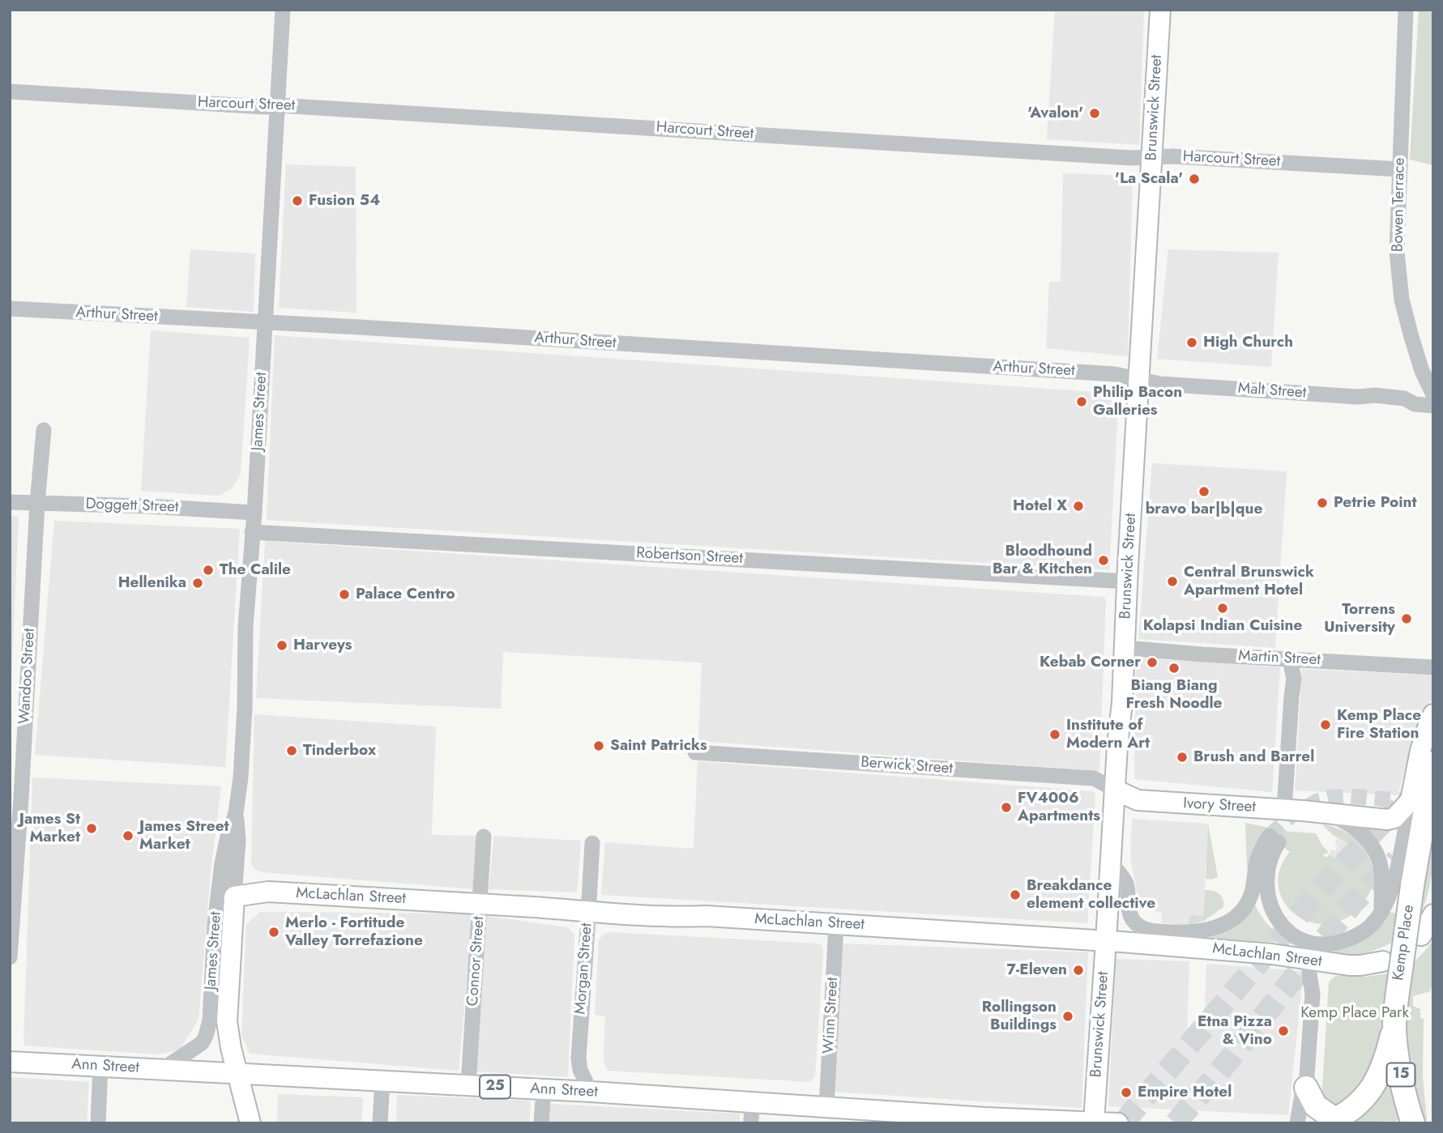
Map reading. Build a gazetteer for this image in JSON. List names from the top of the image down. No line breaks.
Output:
{"streets":{"highway":["Kemp Place","15"],"main road":["Brunswick Street","James Street","Ivory Street","McLachlan Street","Ann Street","25"],"street":["Harcourt Street","Bowen Terrace","Arthur Street","Malt Street","Doggett Street","Robertson Street","Martin Street","Wandoo Street","Berwick Street","Connor Street","Morgan Street","Winn Street"]},"crossings":[["Harcourt Street","Brunswick Street"],["Harcourt Street","Bowen Terrace"],["Harcourt Street","James Street"],["Brunswick Street","Arthur Street"],["Brunswick Street","Malt Street"],["Brunswick Street","Robertson Street"],["Brunswick Street","Martin Street"],["Brunswick Street","Berwick Street"],["Brunswick Street","Ivory Street"],["Brunswick Street","McLachlan Street"],["Brunswick Street","Ann Street"],["Arthur Street","Malt Street"],["Arthur Street","James Street"],["James Street","Doggett Street"],["James Street","Robertson Street"],["James Street","McLachlan Street"],["James Street","Ann Street"],["Doggett Street","Wandoo Street"],["Berwick Street","Ivory Street"],["Ivory Street","Kemp Place"],["McLachlan Street","Kemp Place"],["McLachlan Street","Connor Street"],["McLachlan Street","Morgan Street"],["McLachlan Street","Winn Street"],["Connor Street","Ann Street"],["Morgan Street","Ann Street"],["Winn Street","Ann Street"]],"parks":["Kemp Place Park"],"places":["'Avalon'","'La Scala'","Fusion 54","High Church","Philip Bacon Galleries","bravo bar|b|que","Petrie Point","Hotel X","Bloodhound Bar & Kitchen","The Calile","Central Brunswick Apartment Hotel","Hellenika","Palace Centro","Kolapsi Indian Cuisine","Torrens University","Harveys","Kebab Corner","Biang Biang Fresh Noodle","Kemp Place Fire Station","Institute of Modern Art","Saint Patricks","Tinderbox","Brush and Barrel","FV4006 Apartments","James St Market","James Street Market","Breakdance element collective","Merlo - Fortitude Valley Torrefazione","7-Eleven","Rollingson Buildings","Etna Pizza & Vino","Empire Hotel"]}
